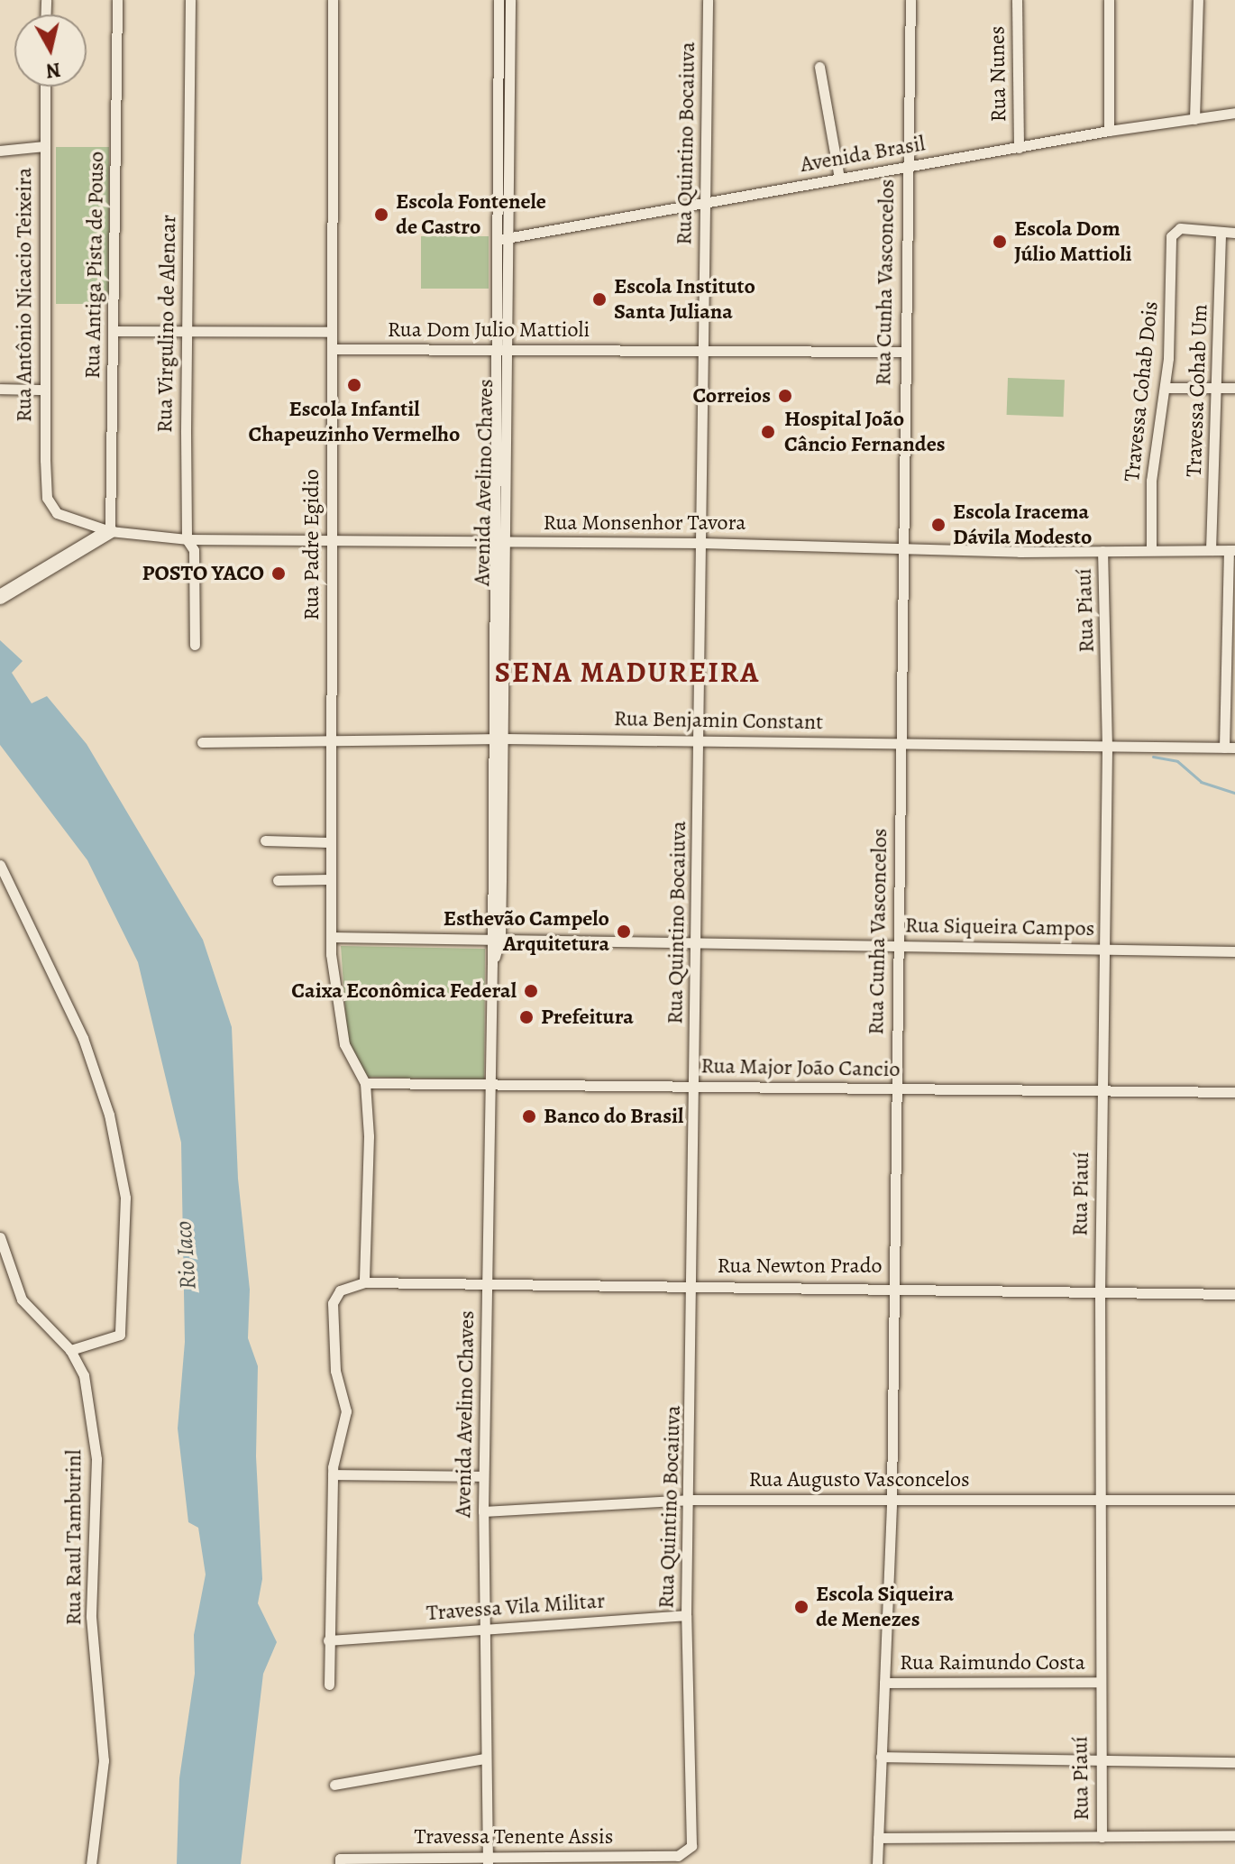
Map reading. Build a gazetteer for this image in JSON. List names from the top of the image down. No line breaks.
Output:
{"streets":{"street":["Rua Nunes","Rua Quintino Bocaiuva","Avenida Brasil","Rua Antiga Pista de Pouso","Rua Cunha Vasconcelos","Rua Antônio Nicacio Teixeira","Rua Virgulino de Alencar","Rua Dom Julio Mattioli","Travessa Cohab Um","Travessa Cohab Dois","Avenida Avelino Chaves","Rua Monsenhor Tavora","Rua Padre Egidio","Rua Piauí","Rua Benjamin Constant","Rua Siqueira Campos","Rua Major João Cancio","Rua Newton Prado","Rua Augusto Vasconcelos","Rua Raul Tamburinl","Travessa Vila Militar","Rua Raimundo Costa","Travessa Tenente Assis"]},"crossings":[["Rua Nunes","Avenida Brasil"],["Rua Quintino Bocaiuva","Avenida Brasil"],["Rua Quintino Bocaiuva","Rua Dom Julio Mattioli"],["Rua Quintino Bocaiuva","Rua Monsenhor Tavora"],["Rua Quintino Bocaiuva","Rua Benjamin Constant"],["Rua Quintino Bocaiuva","Rua Siqueira Campos"],["Rua Quintino Bocaiuva","Rua Major João Cancio"],["Rua Quintino Bocaiuva","Rua Newton Prado"],["Rua Quintino Bocaiuva","Rua Augusto Vasconcelos"],["Rua Quintino Bocaiuva","Travessa Vila Militar"],["Rua Quintino Bocaiuva","Travessa Tenente Assis"],["Avenida Brasil","Rua Cunha Vasconcelos"],["Avenida Brasil","Avenida Avelino Chaves"],["Rua Antiga Pista de Pouso","Rua Monsenhor Tavora"],["Rua Cunha Vasconcelos","Rua Dom Julio Mattioli"],["Rua Cunha Vasconcelos","Rua Monsenhor Tavora"],["Rua Cunha Vasconcelos","Rua Benjamin Constant"],["Rua Cunha Vasconcelos","Rua Siqueira Campos"],["Rua Cunha Vasconcelos","Rua Major João Cancio"],["Rua Cunha Vasconcelos","Rua Newton Prado"],["Rua Cunha Vasconcelos","Rua Augusto Vasconcelos"],["Rua Cunha Vasconcelos","Rua Raimundo Costa"],["Rua Antônio Nicacio Teixeira","Rua Monsenhor Tavora"],["Rua Virgulino de Alencar","Rua Monsenhor Tavora"],["Rua Dom Julio Mattioli","Avenida Avelino Chaves"],["Rua Dom Julio Mattioli","Rua Padre Egidio"],["Travessa Cohab Um","Travessa Cohab Dois"],["Travessa Cohab Um","Rua Monsenhor Tavora"],["Travessa Cohab Dois","Rua Monsenhor Tavora"],["Avenida Avelino Chaves","Rua Monsenhor Tavora"],["Avenida Avelino Chaves","Rua Benjamin Constant"],["Avenida Avelino Chaves","Rua Siqueira Campos"],["Avenida Avelino Chaves","Rua Major João Cancio"],["Avenida Avelino Chaves","Rua Newton Prado"],["Avenida Avelino Chaves","Rua Augusto Vasconcelos"],["Avenida Avelino Chaves","Travessa Vila Militar"],["Avenida Avelino Chaves","Travessa Tenente Assis"],["Rua Monsenhor Tavora","Rua Padre Egidio"],["Rua Monsenhor Tavora","Rua Piauí"],["Rua Padre Egidio","Rua Benjamin Constant"],["Rua Padre Egidio","Rua Siqueira Campos"],["Rua Padre Egidio","Rua Major João Cancio"],["Rua Piauí","Rua Benjamin Constant"],["Rua Piauí","Rua Siqueira Campos"],["Rua Piauí","Rua Major João Cancio"],["Rua Piauí","Rua Newton Prado"],["Rua Piauí","Rua Augusto Vasconcelos"],["Rua Piauí","Rua Raimundo Costa"]],"districts":["SENA MADUREIRA"],"water":["Rio Iaco"],"places":["Escola Fontenele de Castro","Escola Dom Júlio Mattioli","Escola Instituto Santa Juliana","Escola Infantil Chapeuzinho Vermelho","Correios","Hospital João Câncio Fernandes","Escola Iracema Dávila Modesto","POSTO YACO","Esthevão Campelo Arquitetura","Caixa Econômica Federal","Prefeitura","Banco do Brasil","Escola Siqueira de Menezes"],"north":"bottom"}
